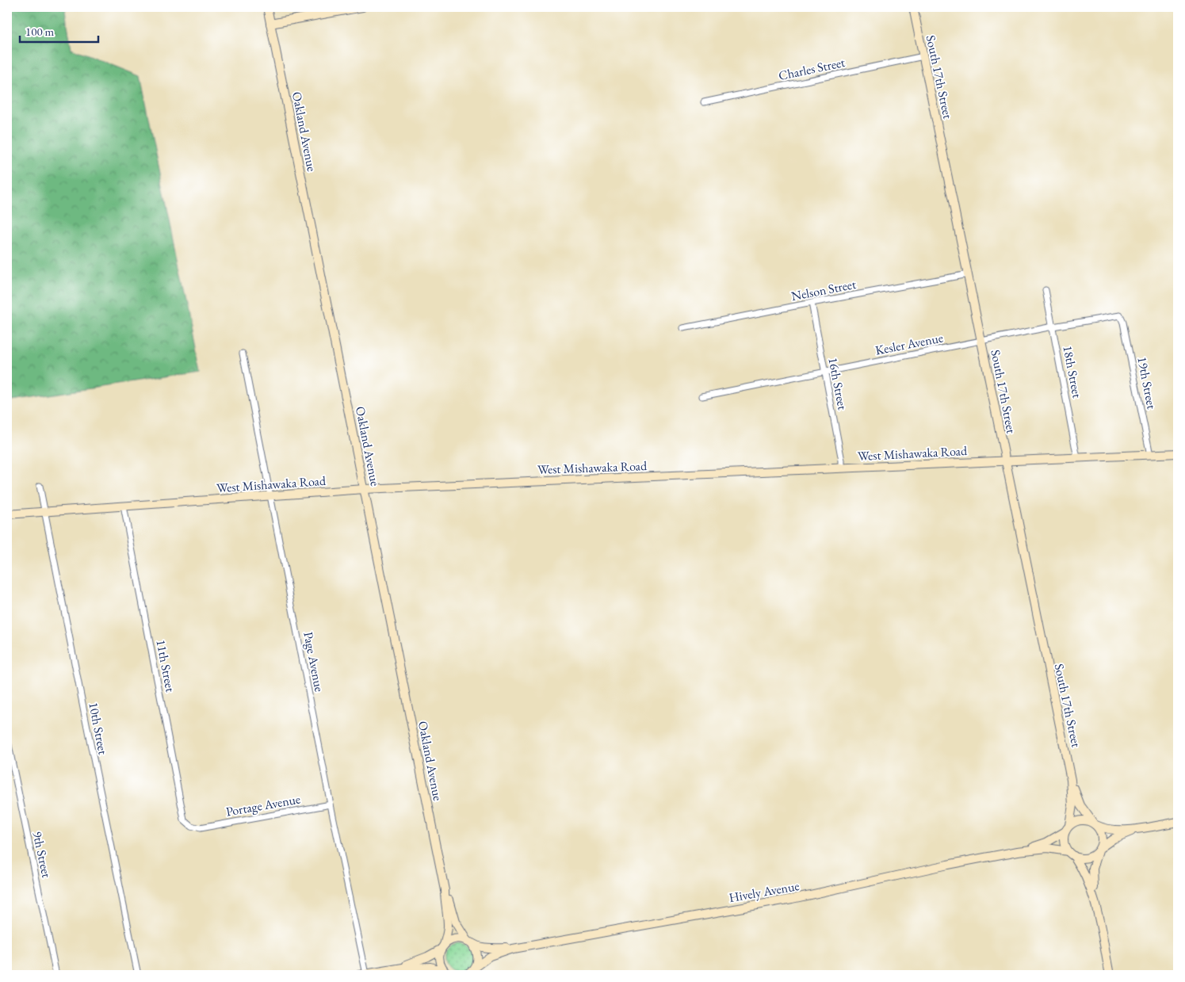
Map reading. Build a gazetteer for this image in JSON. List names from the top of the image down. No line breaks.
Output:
{"streets":{"street":["Charles Street","South 17th Street","Oakland Avenue","Nelson Street","Kesler Avenue","18th Street","19th Street","16th Street","West Mishawaka Road","Page Avenue","11th Street","10th Street","Portage Avenue","9th Street","Hively Avenue"]},"crossings":[["Charles Street","South 17th Street"],["South 17th Street","Nelson Street"],["South 17th Street","Kesler Avenue"],["South 17th Street","West Mishawaka Road"],["Oakland Avenue","West Mishawaka Road"],["Oakland Avenue","Hively Avenue"],["Nelson Street","16th Street"],["Kesler Avenue","18th Street"],["Kesler Avenue","19th Street"],["Kesler Avenue","16th Street"],["18th Street","West Mishawaka Road"],["19th Street","West Mishawaka Road"],["16th Street","West Mishawaka Road"],["West Mishawaka Road","Page Avenue"],["West Mishawaka Road","11th Street"],["West Mishawaka Road","10th Street"],["Page Avenue","Portage Avenue"],["11th Street","Portage Avenue"]],"scale_bar":"100 m"}
